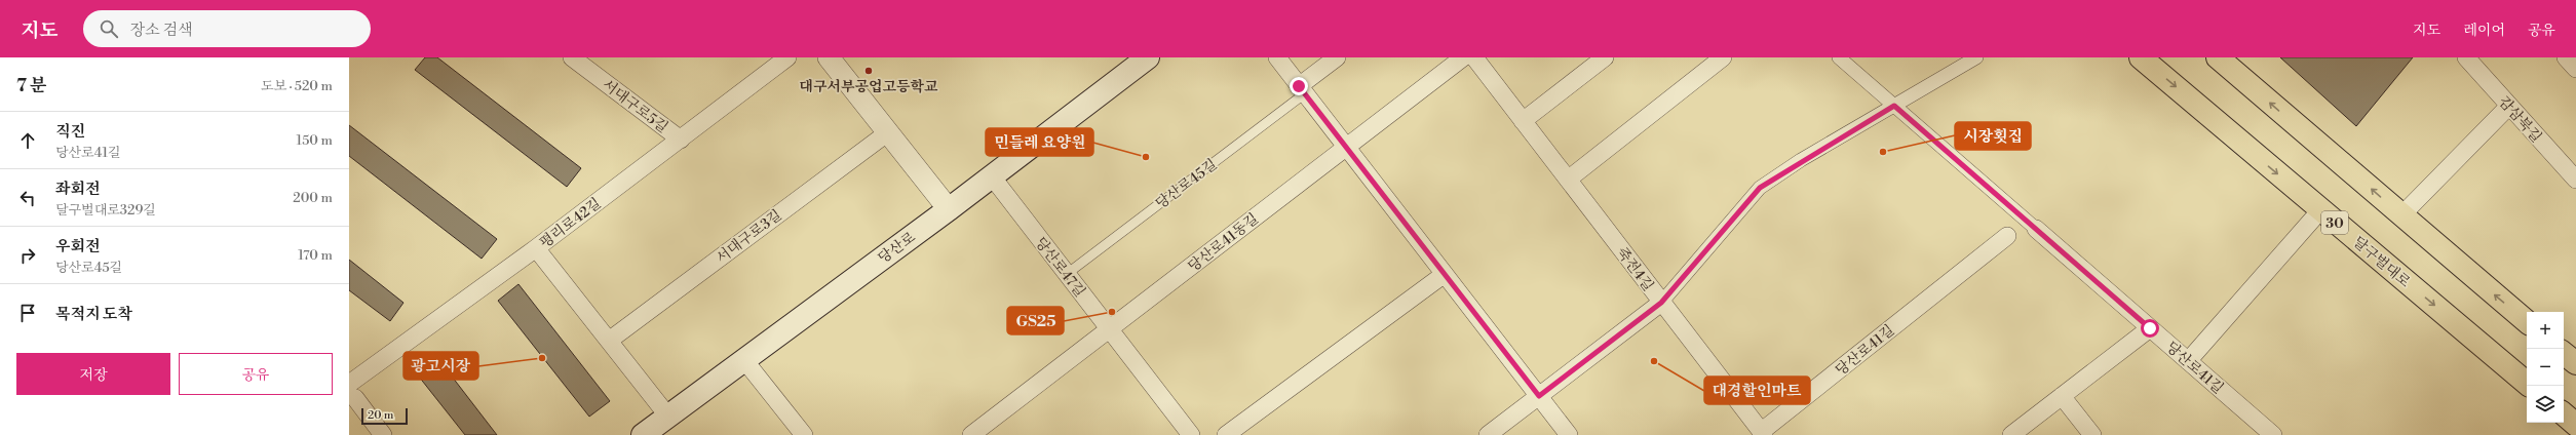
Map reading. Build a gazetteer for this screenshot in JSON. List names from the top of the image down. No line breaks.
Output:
{"streets":{"main road":["30","당산로","달구벌대로"],"street":["서대구로5길","감삼북길","평리로42길","서대구로3길","당산로41동길","당산로47길","죽전4길","당산로41길"],"lane":["당산로45길"]},"crossings":[["서대구로5길","평리로42길"],["당산로45길","당산로47길"],["당산로41동길","당산로47길"],["당산로","당산로47길"],["죽전4길","당산로41길"]],"places":["대구서부공업고등학교","시장횟집","민들레 요양원","GS25","광고시장","대경할인마트"],"scale_bar":"20 m","page":{"header":"지도","search":"장소 검색","nav":["지도","레이어","공유"],"heading":["7 분","도보 · 520 m"],"list":[["직진","당산로41길","150 m"],["좌회전","달구벌대로329길","200 m"],["우회전","당산로45길","170 m"],"목적지 도착"],"map_buttons":["+","−"],"buttons":["저장","공유"],"scale":"20 m"}}
